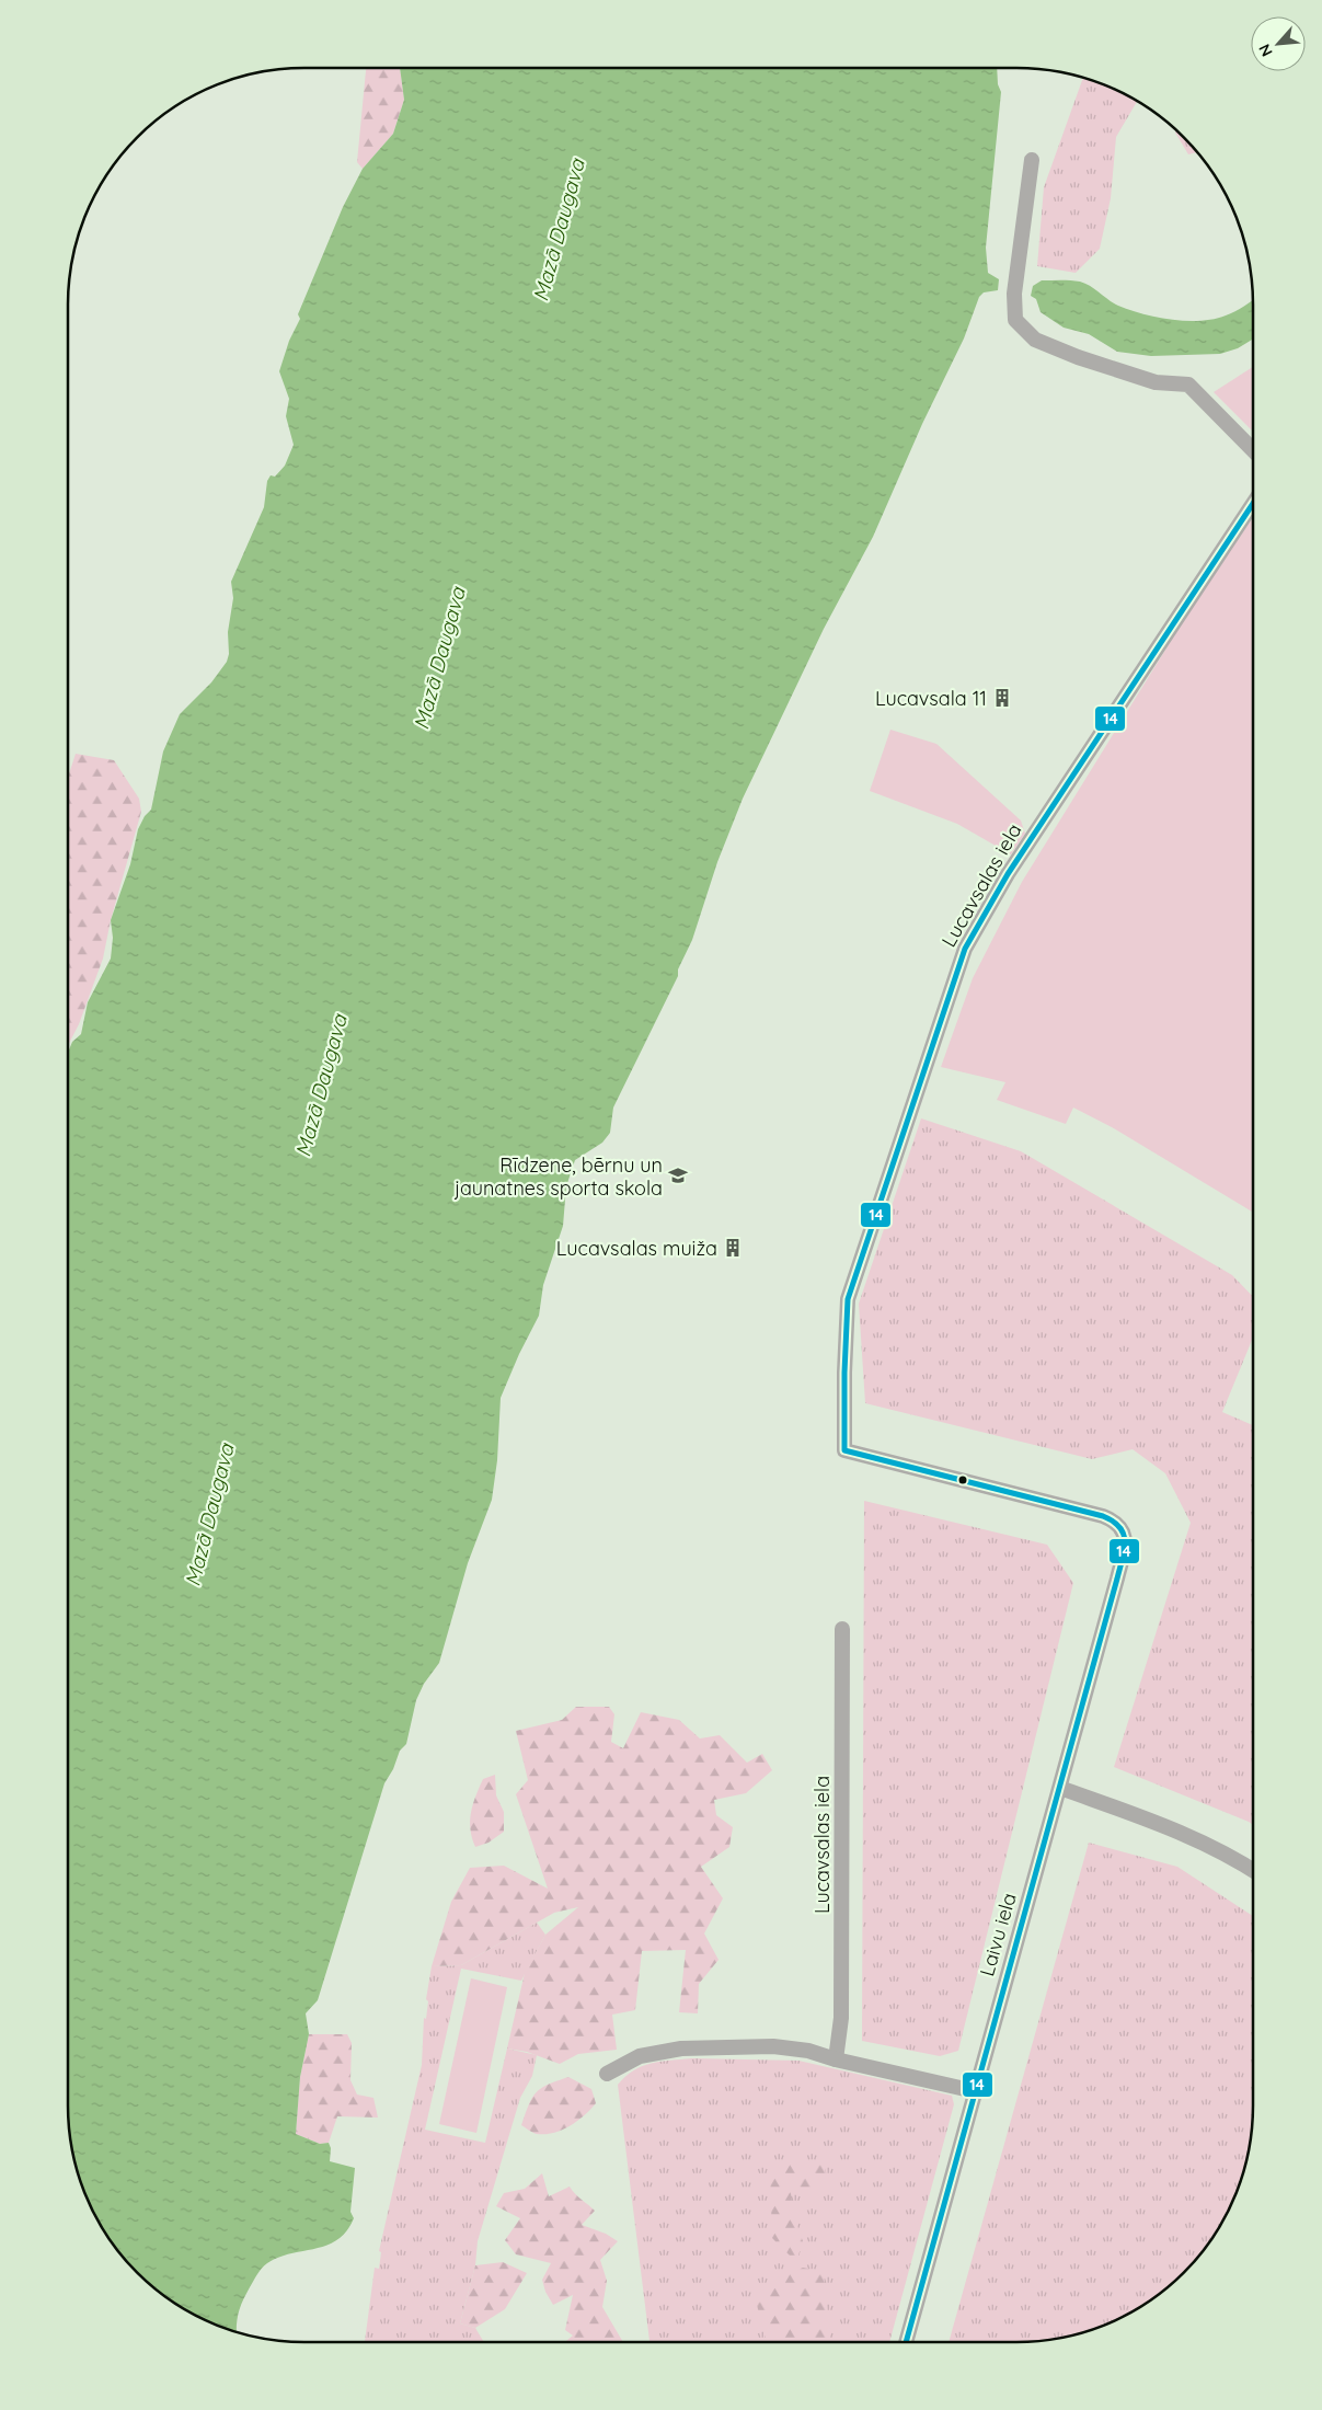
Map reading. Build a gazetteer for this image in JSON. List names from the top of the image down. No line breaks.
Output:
{"streets":{"street":["Lucavsalas iela","Laivu iela"]},"crossings":[["Lucavsalas iela","Laivu iela"]],"water":["Mazā Daugava"],"places":{"building":["Lucavsala 11","Lucavsalas muiža"],"school or university":["Rīdzene, bērnu un jaunatnes sporta skola"]},"lines":["transit line 14"],"north":"bottom left"}
